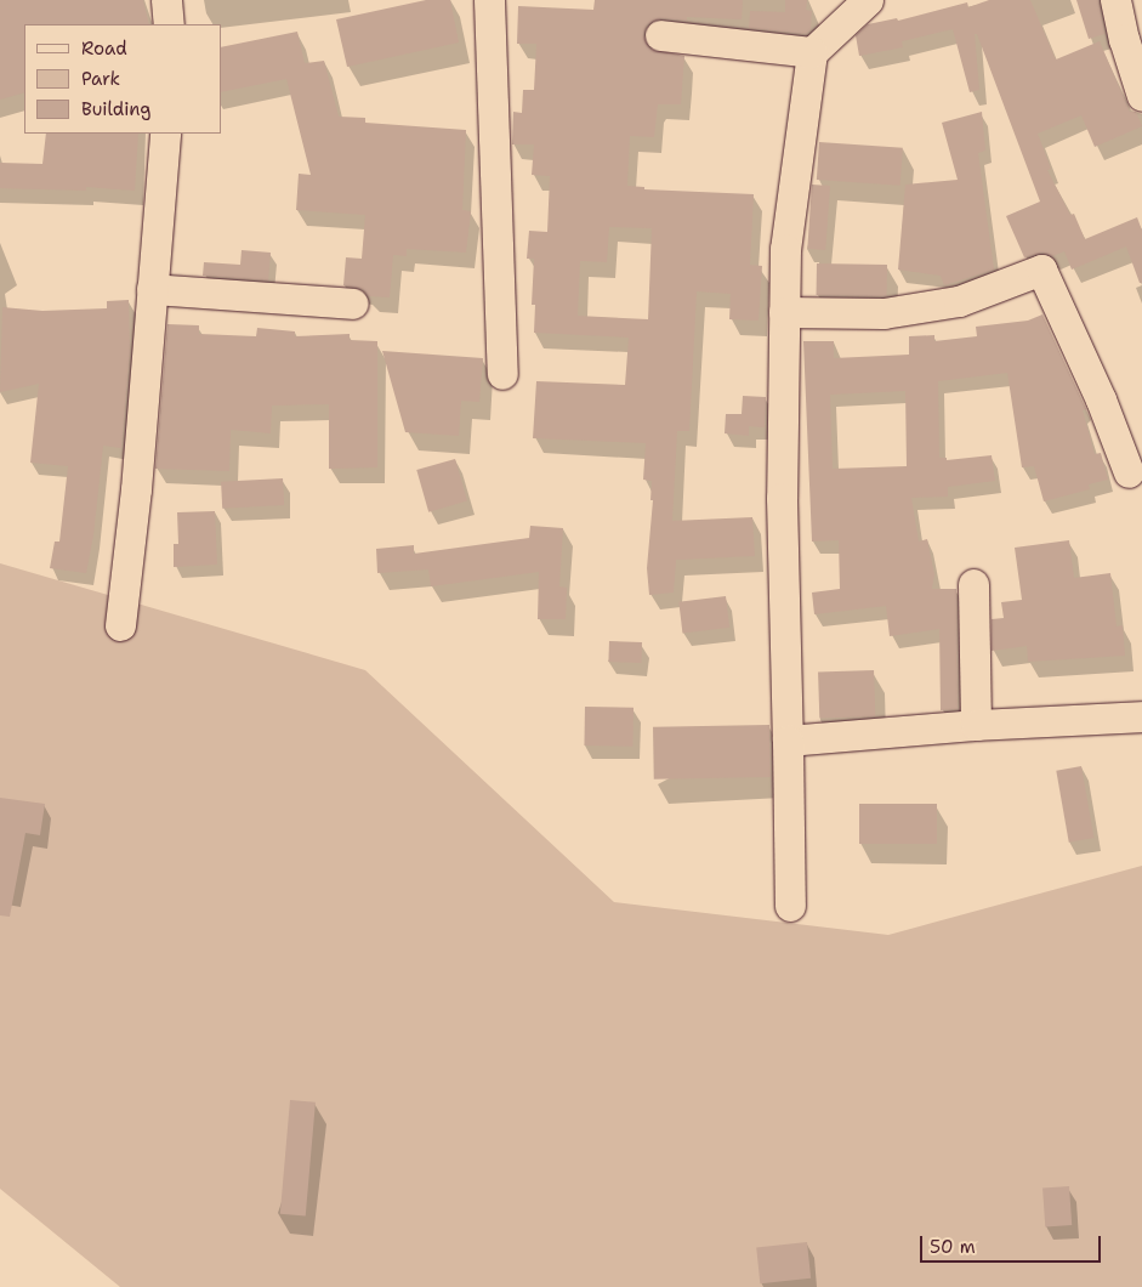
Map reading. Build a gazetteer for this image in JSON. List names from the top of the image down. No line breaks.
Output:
{"legend":["Road","Park","Building"],"scale_bar":"50 m"}
